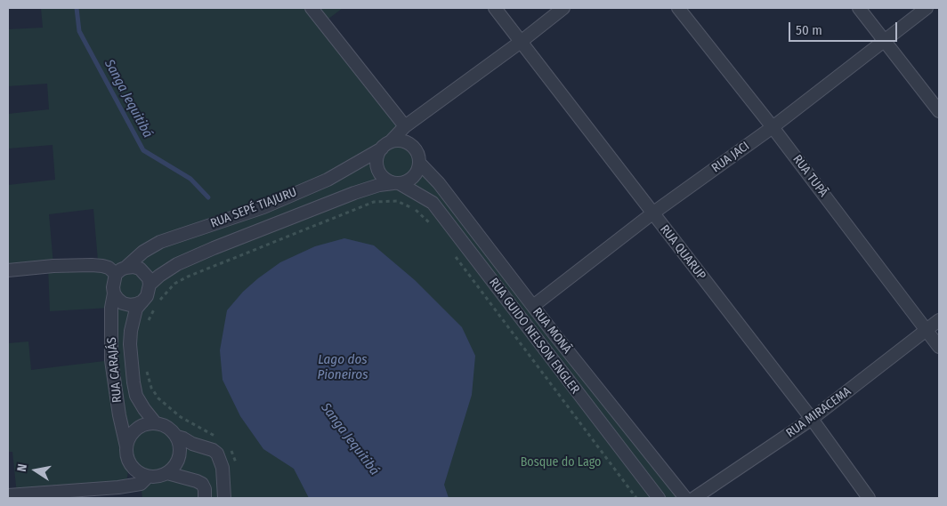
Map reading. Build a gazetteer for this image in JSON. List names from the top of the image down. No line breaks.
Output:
{"streets":{"street":["RUA JACI","RUA TUPÃ","RUA SEPÉ TIAJURU","RUA QUARUP","RUA MONÃ","RUA GUIDO NELSON ENGLER","RUA CARAJÁS","RUA MIRACEMA"]},"crossings":[["RUA JACI","RUA TUPÃ"],["RUA JACI","RUA QUARUP"],["RUA JACI","RUA MONÃ"],["RUA TUPÃ","RUA MIRACEMA"],["RUA SEPÉ TIAJURU","RUA QUARUP"],["RUA SEPÉ TIAJURU","RUA MONÃ"],["RUA SEPÉ TIAJURU","RUA GUIDO NELSON ENGLER"],["RUA SEPÉ TIAJURU","RUA CARAJÁS"],["RUA QUARUP","RUA MIRACEMA"],["RUA MONÃ","RUA GUIDO NELSON ENGLER"]],"water":["Sanga Jequitibá","Lago dos Pioneiros"],"parks":["Bosque do Lago"],"scale_bar":"50 m","north":"left"}
